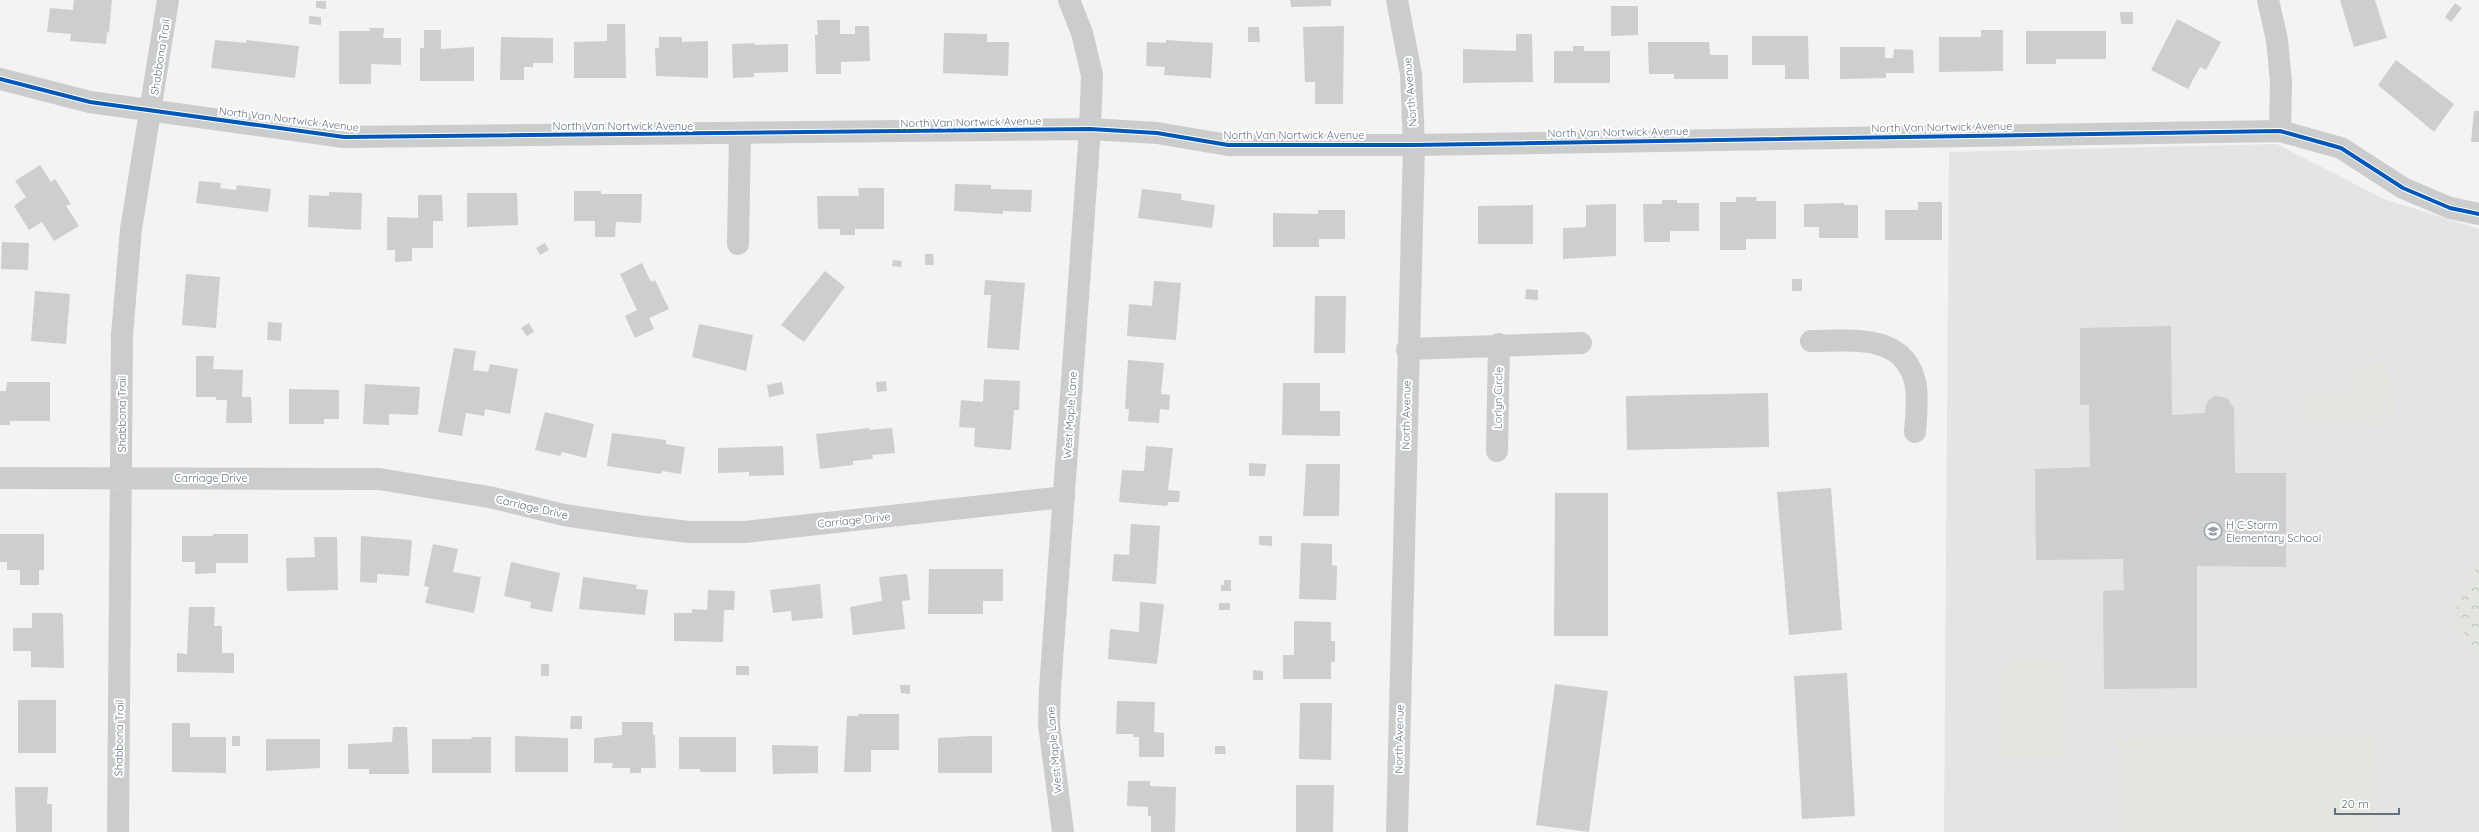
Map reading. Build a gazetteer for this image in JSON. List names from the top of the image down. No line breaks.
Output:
{"streets":{"street":["Shabbona Trail","North Avenue","North Van Nortwick Avenue","Lorlyn Circle","West Maple Lane","Carriage Drive"]},"crossings":[["Shabbona Trail","North Van Nortwick Avenue"],["Shabbona Trail","Carriage Drive"],["North Avenue","North Van Nortwick Avenue"],["North Van Nortwick Avenue","West Maple Lane"],["West Maple Lane","Carriage Drive"]],"places":{"school or university":["H C Storm Elementary School"]},"scale_bar":"20 m"}
